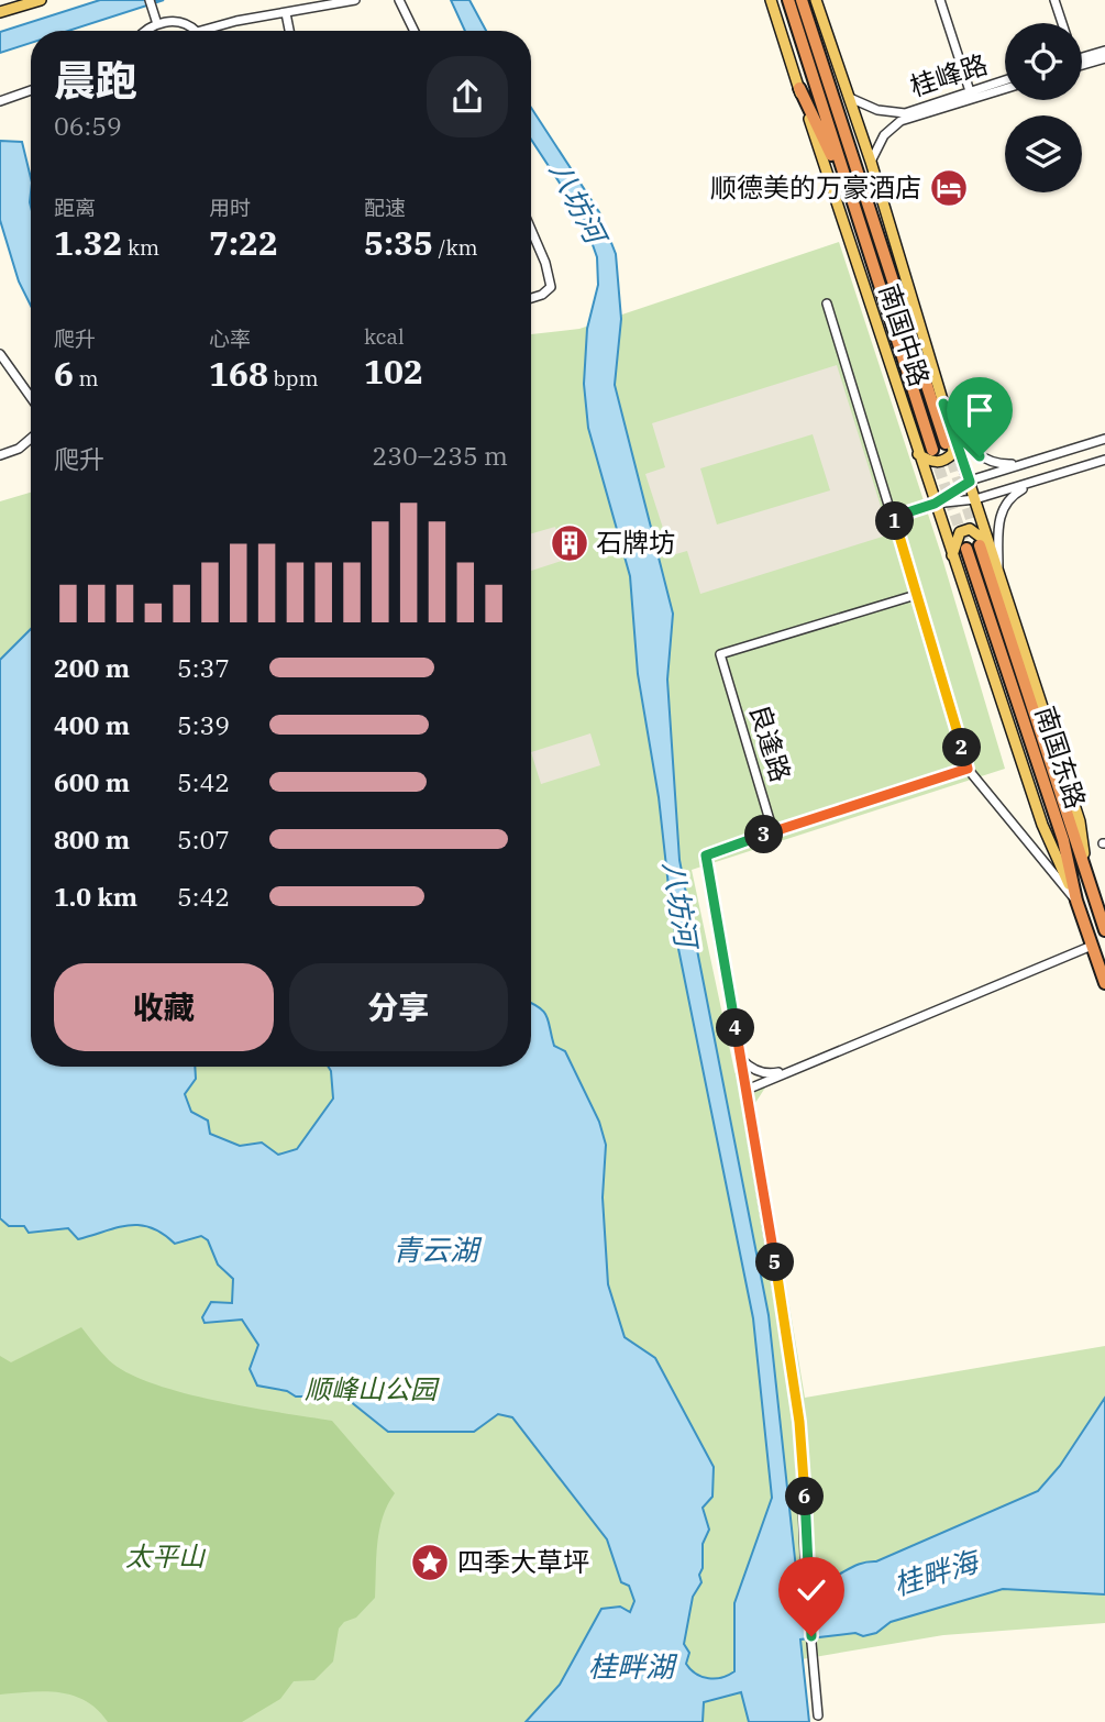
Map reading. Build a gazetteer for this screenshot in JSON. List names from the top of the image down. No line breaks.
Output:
{"streets":{"highway":["南国中路","南国东路"],"street":["桂峰路","良逢路"]},"crossings":[["桂峰路","南国中路"],["南国中路","南国东路"]],"water":["八坊河","青云湖","桂畔海","桂畔湖"],"parks":["顺峰山公园","太平山"],"places":{"hotel":["顺德美的万豪酒店"],"building":["石牌坊"],"place":["四季大草坪"]},"page":{"heading":["晨跑","06:59"],"stats":[["距离","1.32 km"],["用时","7:22"],["配速","5:35 /km"],["爬升","6 m"],["心率","168 bpm"],["kcal","102"]],"chart":["爬升","230–235 m"],"pins":["1","2","3","4","5","6"],"list":[{"name":"200 m","note":"5:37"},{"name":"400 m","note":"5:39"},{"name":"600 m","note":"5:42"},{"name":"800 m","note":"5:07"},{"name":"1.0 km","note":"5:42"}],"buttons":["收藏","分享"]}}
